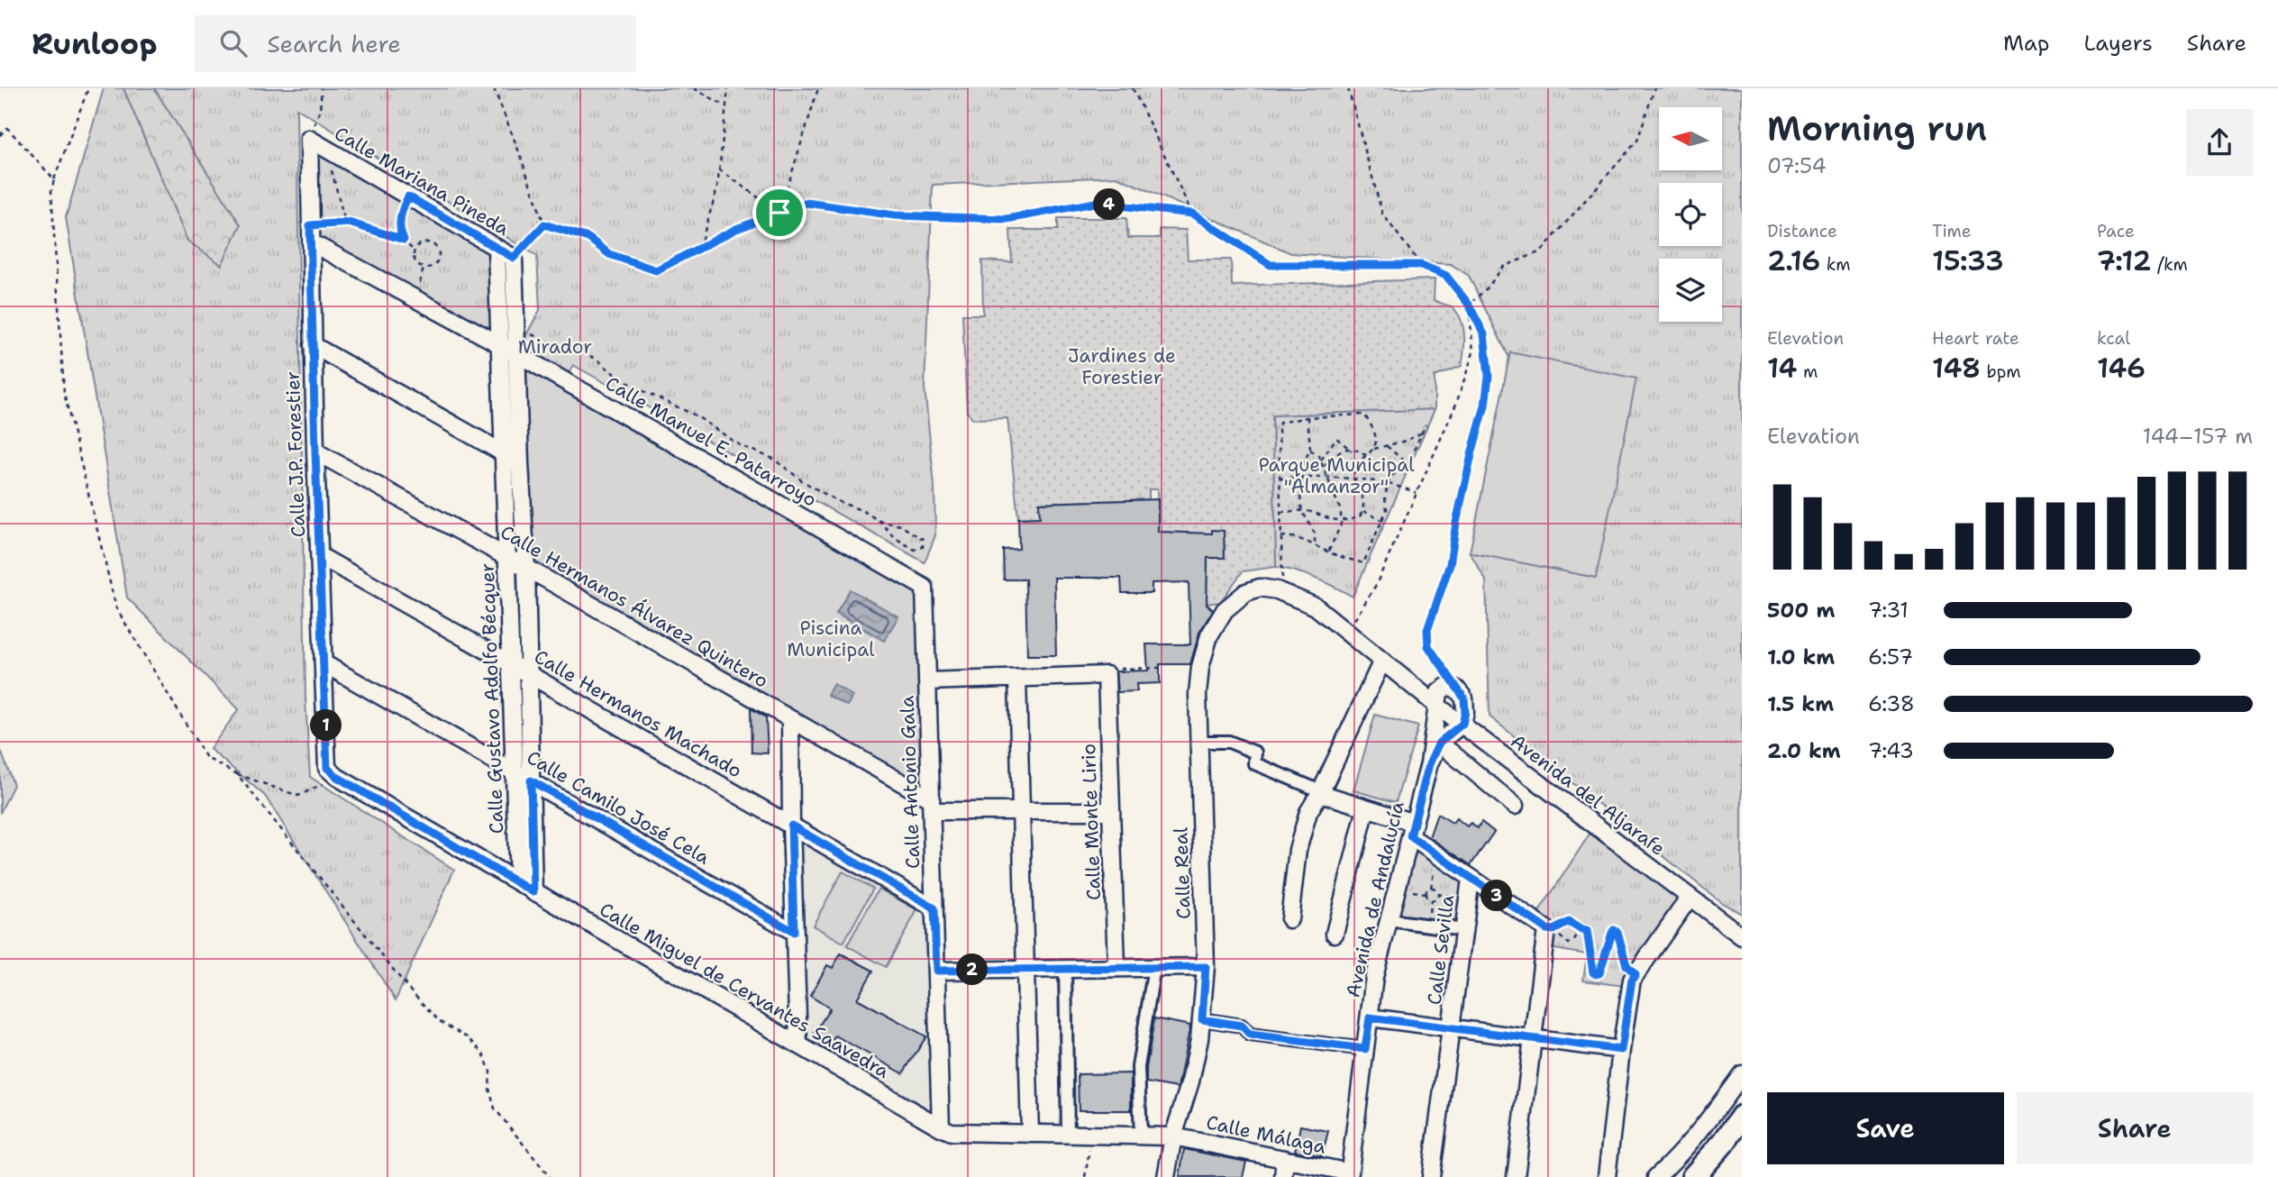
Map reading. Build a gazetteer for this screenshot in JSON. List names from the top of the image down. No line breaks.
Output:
{"streets":{"street":["Calle Mariana Pineda","Calle Manuel E. Patarroyo","Calle J.P. Forestier","Calle Hermanos Álvarez Quintero","Calle Gustavo Adolfo Bécquer","Calle Hermanos Machado","Calle Antonio Gala","Avenida del Aljarafe","Calle Camilo José Cela","Calle Monte Lirio","Calle Real","Avenida de Andalucía","Calle Sevilla","Calle Miguel de Cervantes Saavedra","Calle Málaga"]},"crossings":[["Calle Mariana Pineda","Calle J.P. Forestier"],["Calle Mariana Pineda","Calle Gustavo Adolfo Bécquer"],["Calle Manuel E. Patarroyo","Calle J.P. Forestier"],["Calle Manuel E. Patarroyo","Calle Gustavo Adolfo Bécquer"],["Calle Manuel E. Patarroyo","Calle Antonio Gala"],["Calle J.P. Forestier","Calle Hermanos Álvarez Quintero"],["Calle J.P. Forestier","Calle Hermanos Machado"],["Calle J.P. Forestier","Calle Camilo José Cela"],["Calle J.P. Forestier","Calle Miguel de Cervantes Saavedra"],["Calle Hermanos Álvarez Quintero","Calle Gustavo Adolfo Bécquer"],["Calle Hermanos Álvarez Quintero","Calle Antonio Gala"],["Calle Gustavo Adolfo Bécquer","Calle Hermanos Machado"],["Calle Gustavo Adolfo Bécquer","Calle Camilo José Cela"],["Calle Gustavo Adolfo Bécquer","Calle Miguel de Cervantes Saavedra"],["Calle Hermanos Machado","Calle Antonio Gala"],["Calle Antonio Gala","Calle Miguel de Cervantes Saavedra"],["Avenida del Aljarafe","Calle Real"],["Avenida del Aljarafe","Avenida de Andalucía"],["Calle Real","Calle Miguel de Cervantes Saavedra"],["Calle Real","Calle Málaga"],["Avenida de Andalucía","Calle Málaga"],["Calle Miguel de Cervantes Saavedra","Calle Málaga"]],"parks":["Mirador","Jardines de Forestier","Parque Municipal \"Almanzor\"","Piscina Municipal"],"north":"left","page":{"header":"Runloop","search":"Search here","nav":["Map","Layers","Share"],"heading":["Morning run","07:54"],"pins":["4","1","3","2"],"stats":[["Distance","2.16 km"],["Time","15:33"],["Pace","7:12 /km"],["Elevation","14 m"],["Heart rate","148 bpm"],["kcal","146"]],"chart":["Elevation","144–157 m"],"list":[{"name":"500 m","note":"7:31"},{"name":"1.0 km","note":"6:57"},{"name":"1.5 km","note":"6:38"},{"name":"2.0 km","note":"7:43"}],"buttons":["Save","Share"]}}
